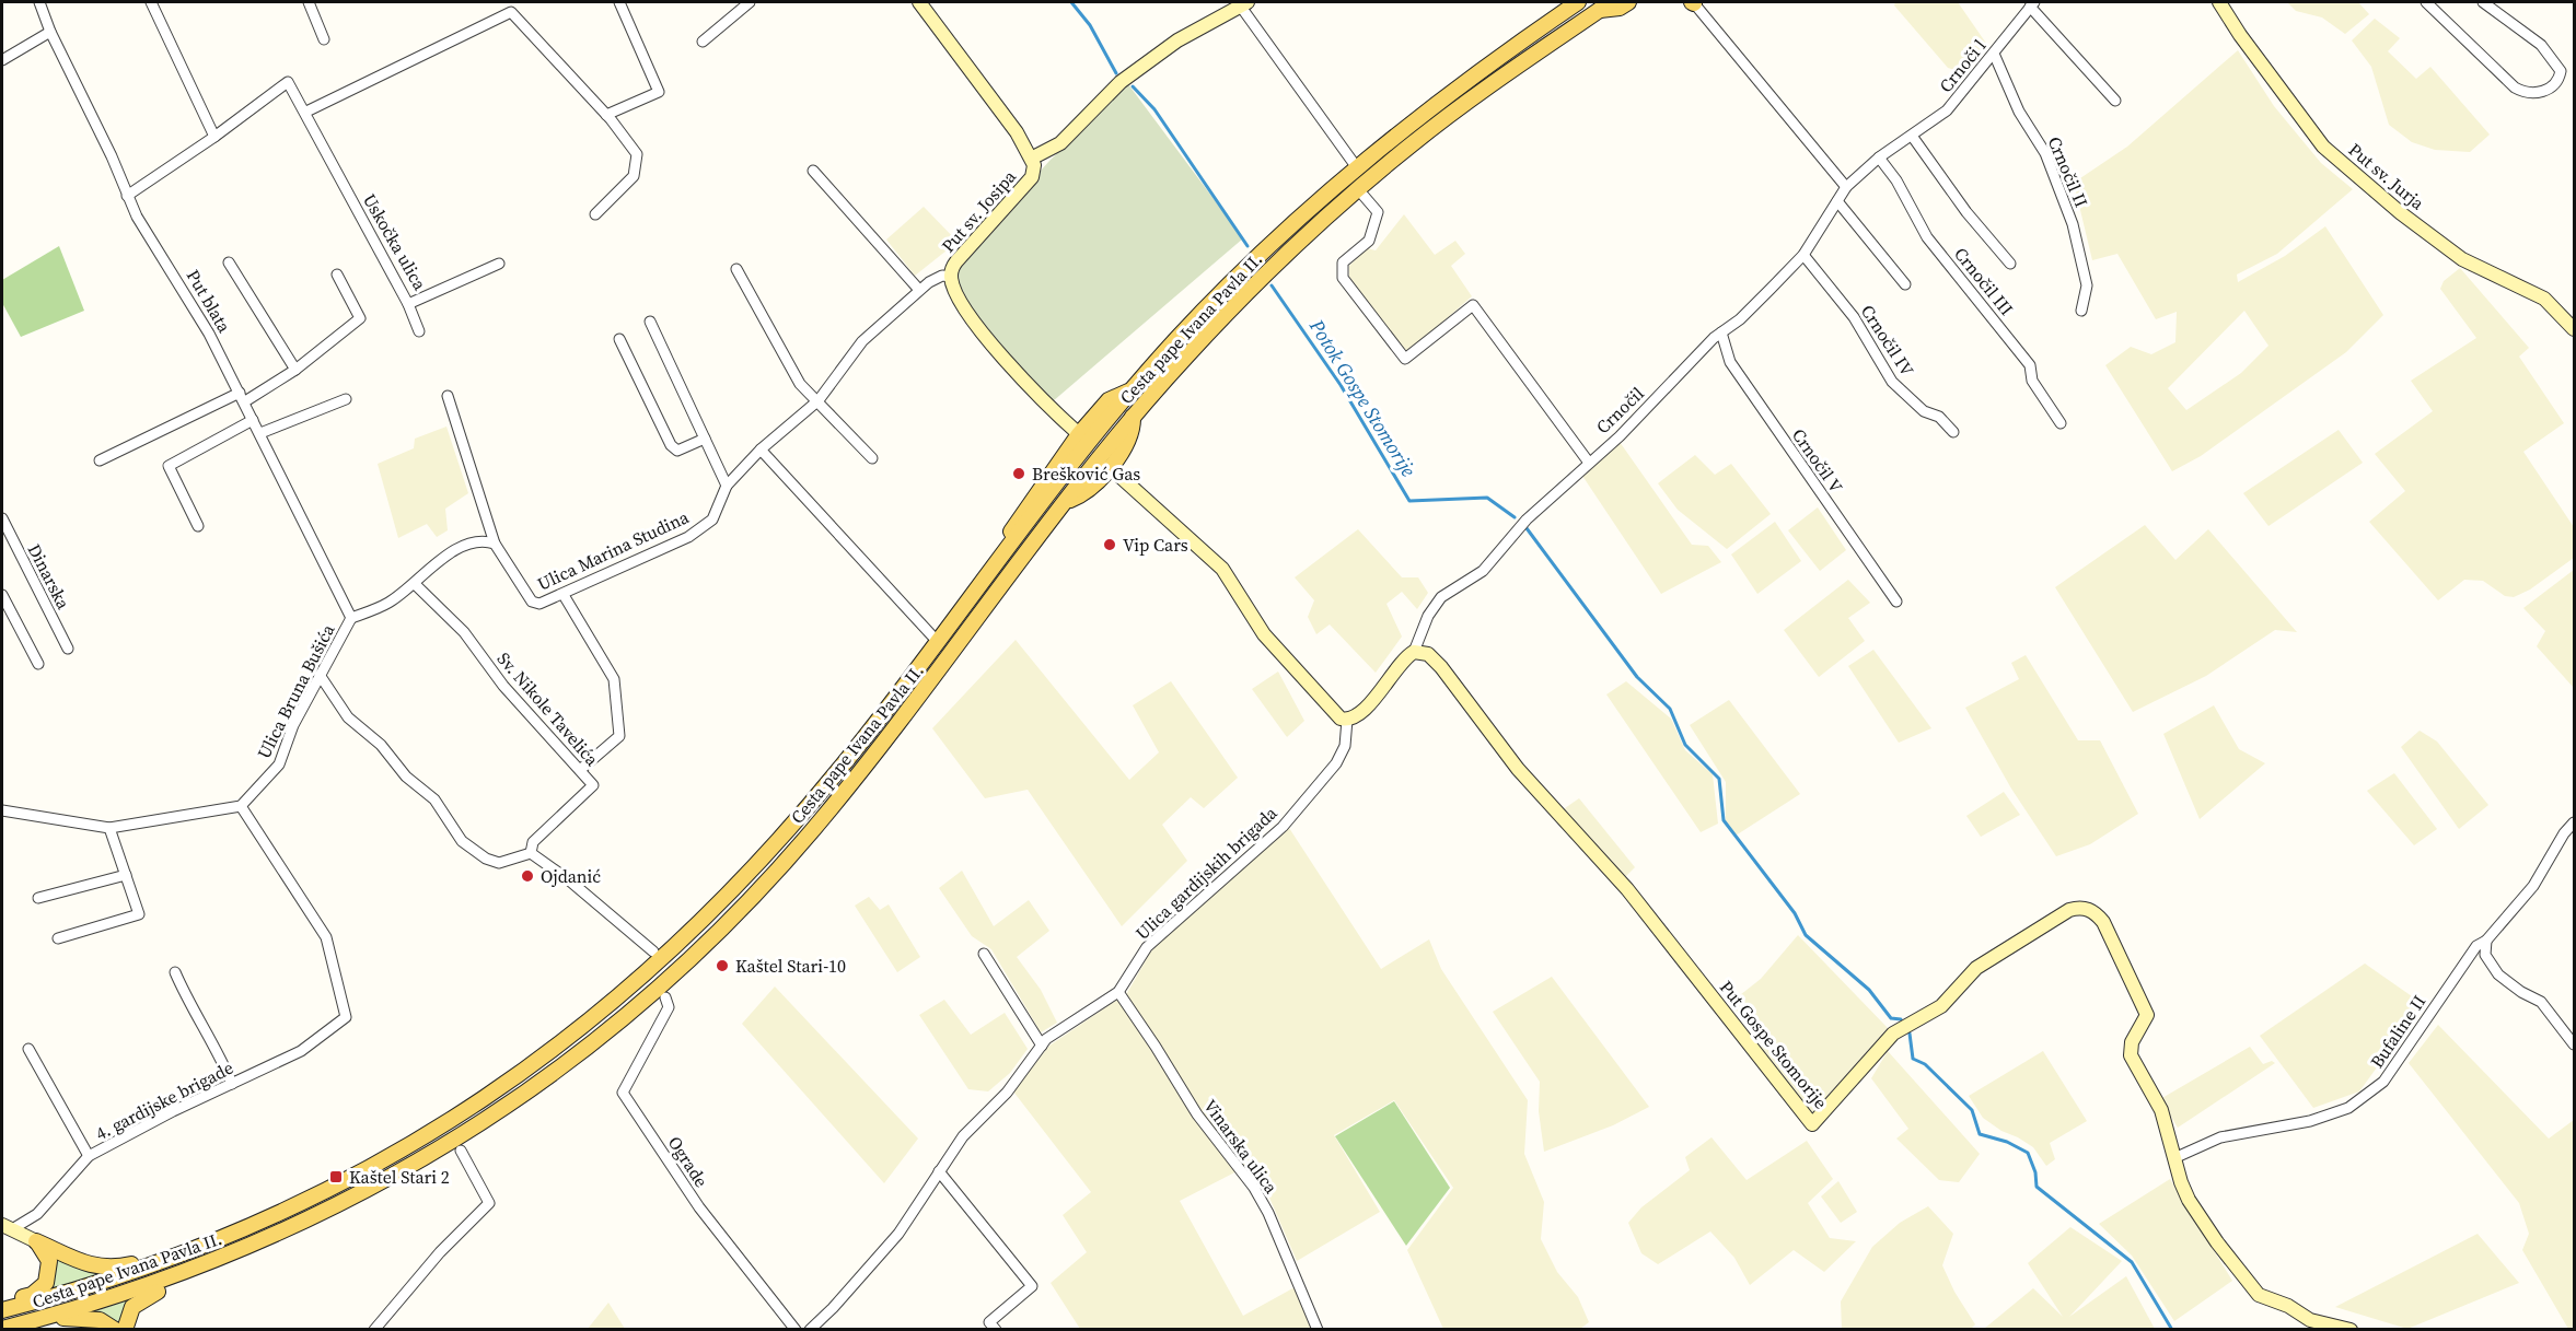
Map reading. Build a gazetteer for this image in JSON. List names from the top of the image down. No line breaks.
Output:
{"streets":{"main road":["Cesta pape Ivana Pavla II."],"street":["Crnoči l","Crnočil II","Put sv. Jurja","Put sv. Josipa","Uskočka ulica","Crnočil III","Put blata","Crnočil IV","Crnočil","Crnočil V","Ulica Marina Studina","Dinarska","Ulica Bruna Bušića","Sv. Nikole Tavelića","Ulica gardijskih brigada","Bufaline II","Put Gospe Stomorije","4. gardijske brigade","Vinarska ulica","Ograde"]},"crossings":[["Crnoči l","Crnočil II"],["Crnoči l","Crnočil III"],["Crnoči l","Crnočil"],["Put sv. Josipa","Ulica Marina Studina"],["Put blata","Ulica Bruna Bušića"],["Crnočil IV","Crnočil"],["Crnočil","Crnočil V"],["Crnočil","Put Gospe Stomorije"],["Ulica Bruna Bušića","4. gardijske brigade"],["Ulica gardijskih brigada","Vinarska ulica"],["Bufaline II","Put Gospe Stomorije"]],"water":["Potok Gospe Stomorije"],"places":{"other":["Brešković Gas","Vip Cars","Ojdanić","Kaštel Stari-10"],"transit":["Kaštel Stari 2"]}}
